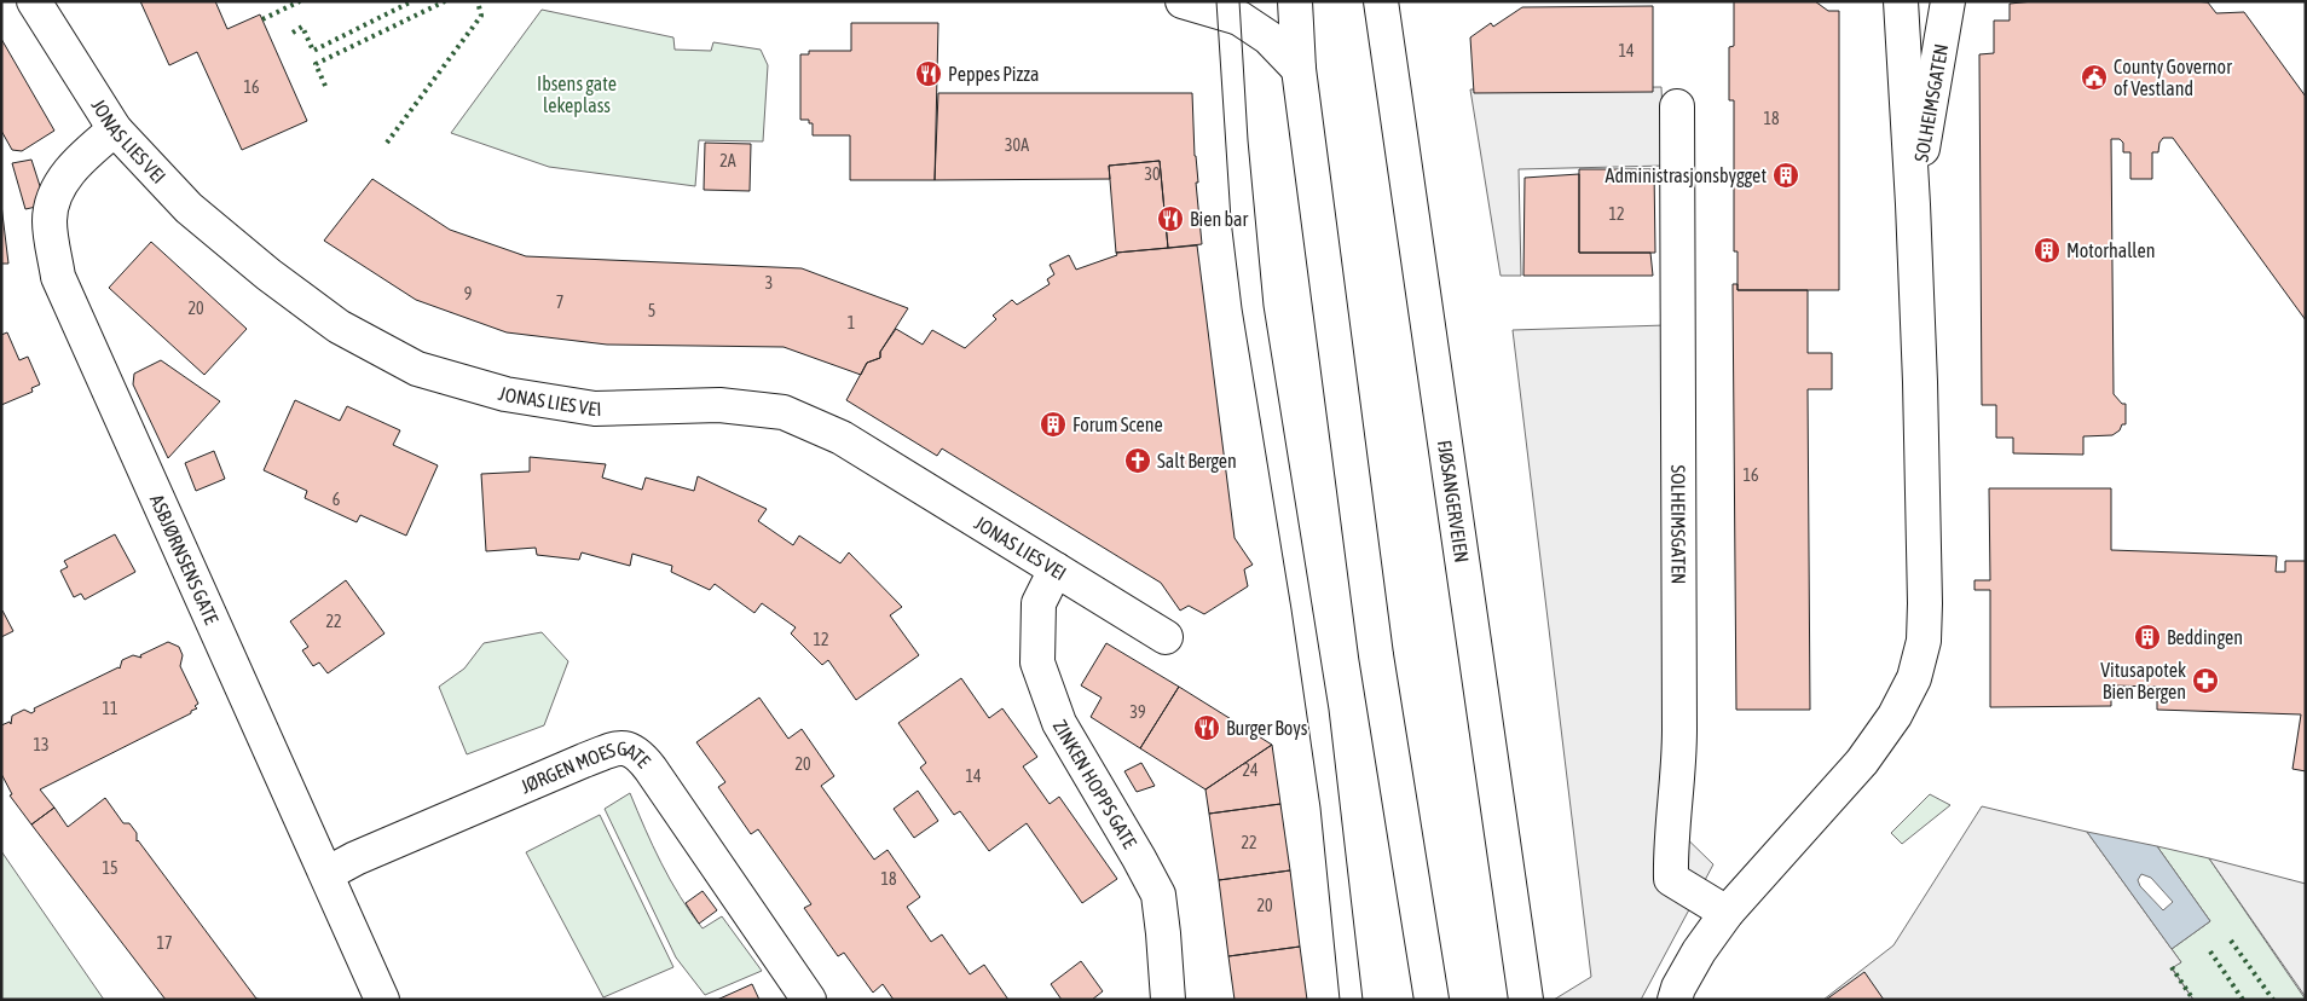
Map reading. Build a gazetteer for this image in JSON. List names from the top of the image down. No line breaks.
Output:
{"streets":{"main road":["SOLHEIMSGATEN","JONAS LIES VEI","FJØSANGERVEIEN","ASBJØRNSENS GATE","JØRGEN MOES GATE","ZINKEN HOPPS GATE"]},"crossings":[["JONAS LIES VEI","ASBJØRNSENS GATE"],["JONAS LIES VEI","ZINKEN HOPPS GATE"],["ASBJØRNSENS GATE","JØRGEN MOES GATE"]],"parks":["Ibsens gate lekeplass"],"places":{"restaurant":["Peppes Pizza","Bien bar","Burger Boys"],"public building":["County Governor of Vestland"],"building":["Administrasjonsbygget","Motorhallen","Forum Scene","Beddingen"],"church":["Salt Bergen"],"pharmacy":["Vitusapotek Bien Bergen"]},"house_numbers":["14","16","18","30A","2A","30","12","3","9","7","20","5","1","16","6","22","12","11","39","13","20","24","14","22","15","18","20","17"]}
